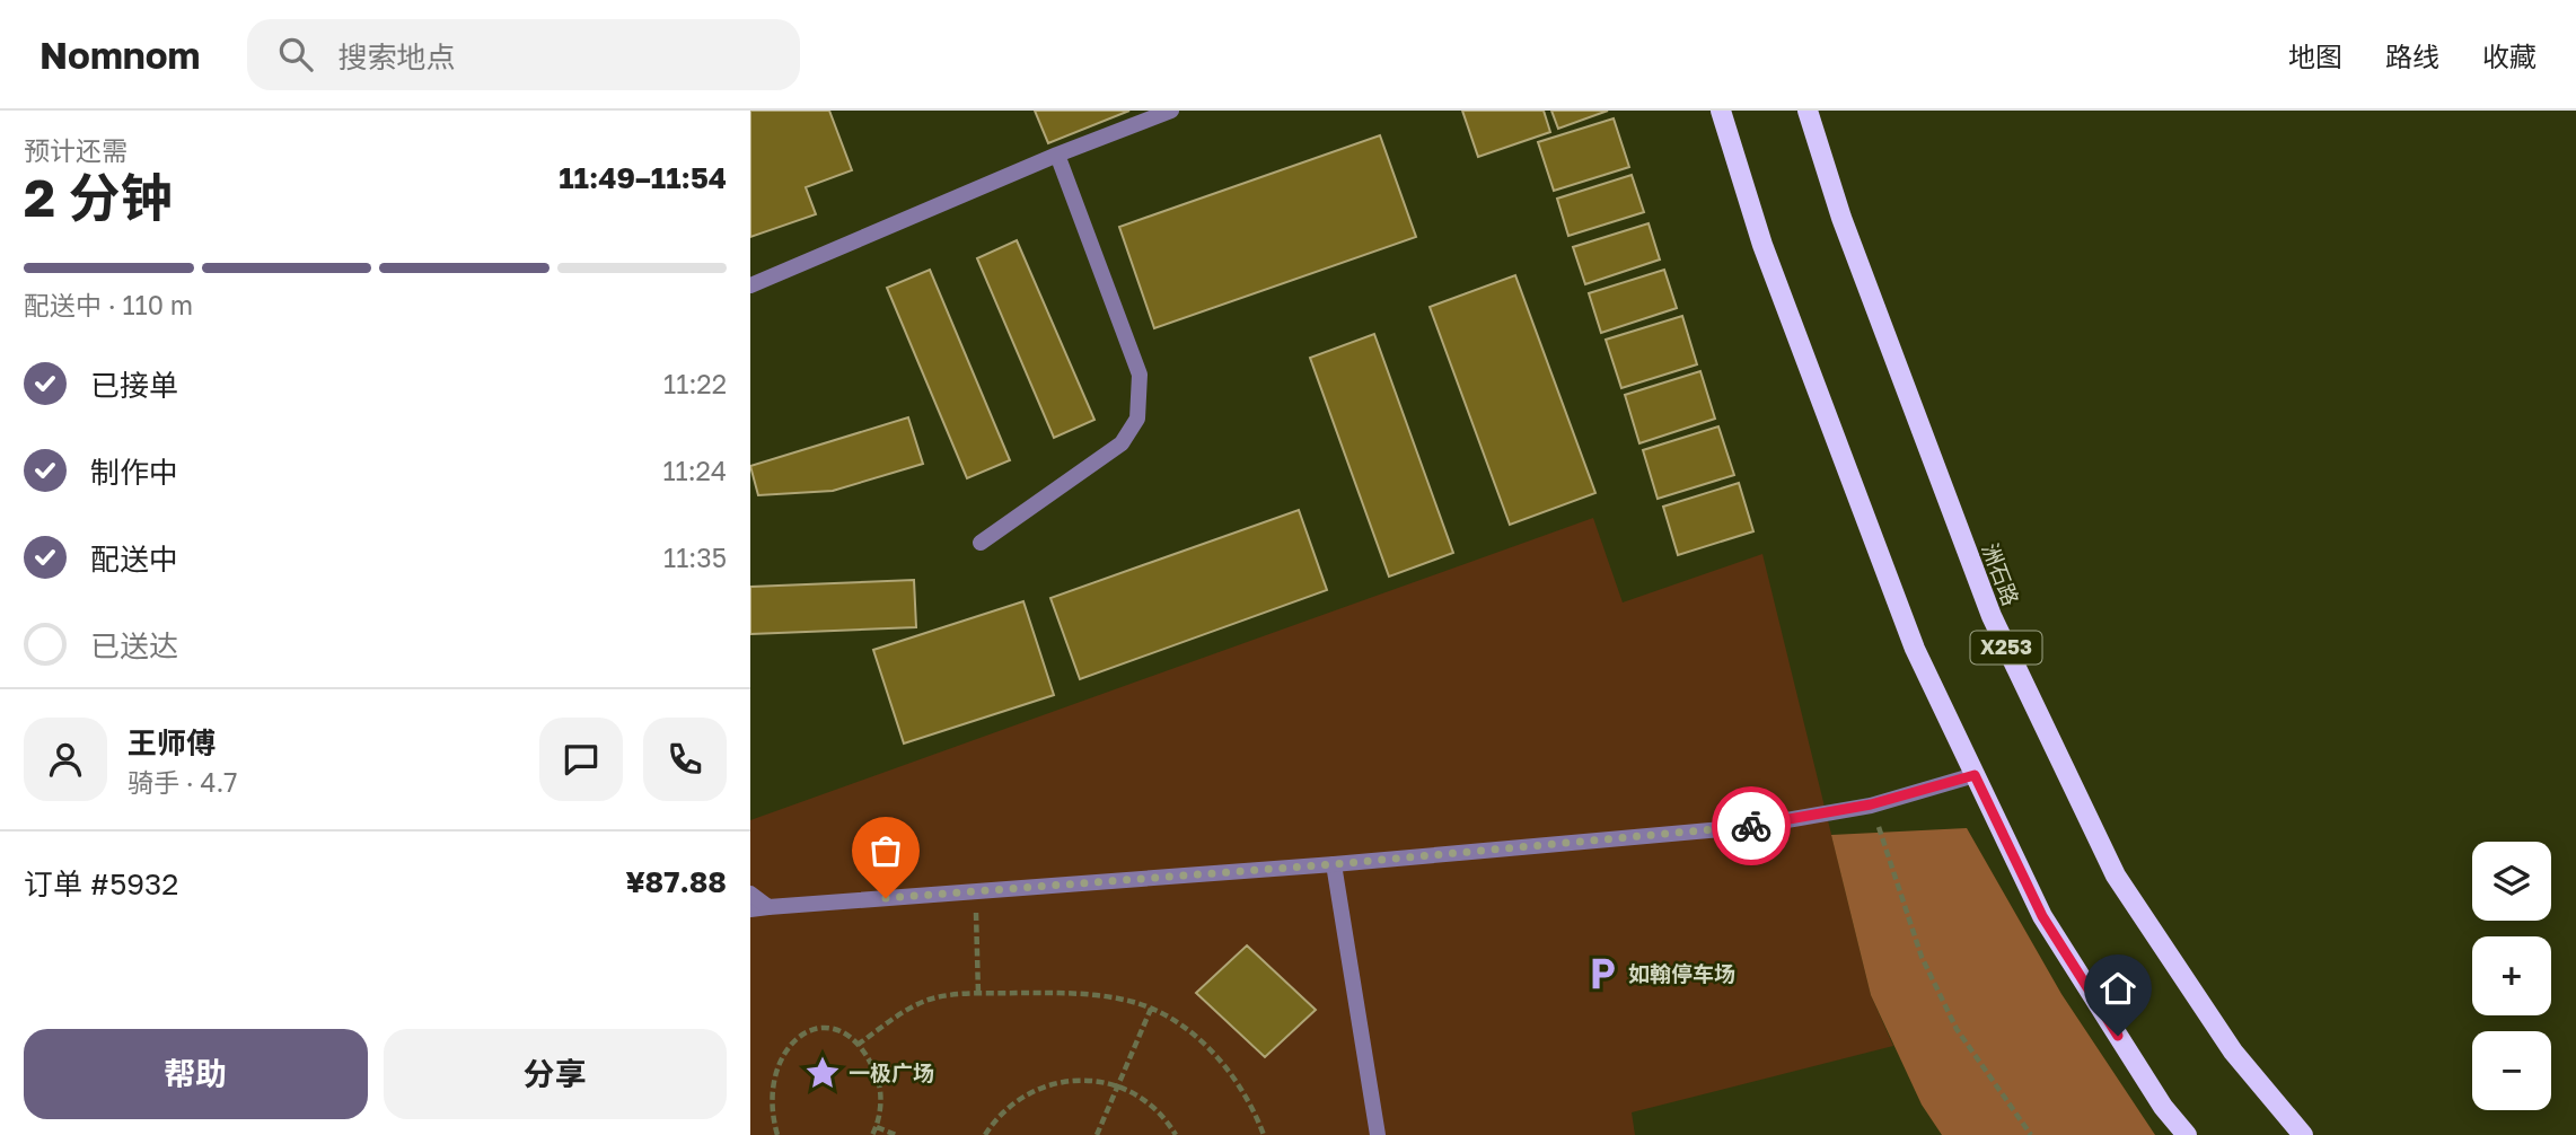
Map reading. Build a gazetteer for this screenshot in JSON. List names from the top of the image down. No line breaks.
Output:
{"streets":{"main road":["洲石路","X253"]},"places":{"parking":["如翰停车场"],"place":["一极广场"]},"page":{"header":"Nomnom","search":"搜索地点","nav":["地图","路线","收藏"],"heading":["2 分钟","预计还需","11:49–11:54"],"panel":["王师傅","骑手 · 4.7","订单 #5932","¥87.88"],"bar":"配送中 · 110 m","list":[["已接单","11:22"],["制作中","11:24"],["配送中","11:35"],"已送达"],"map_buttons":["+","−"],"buttons":["帮助","分享"]}}
